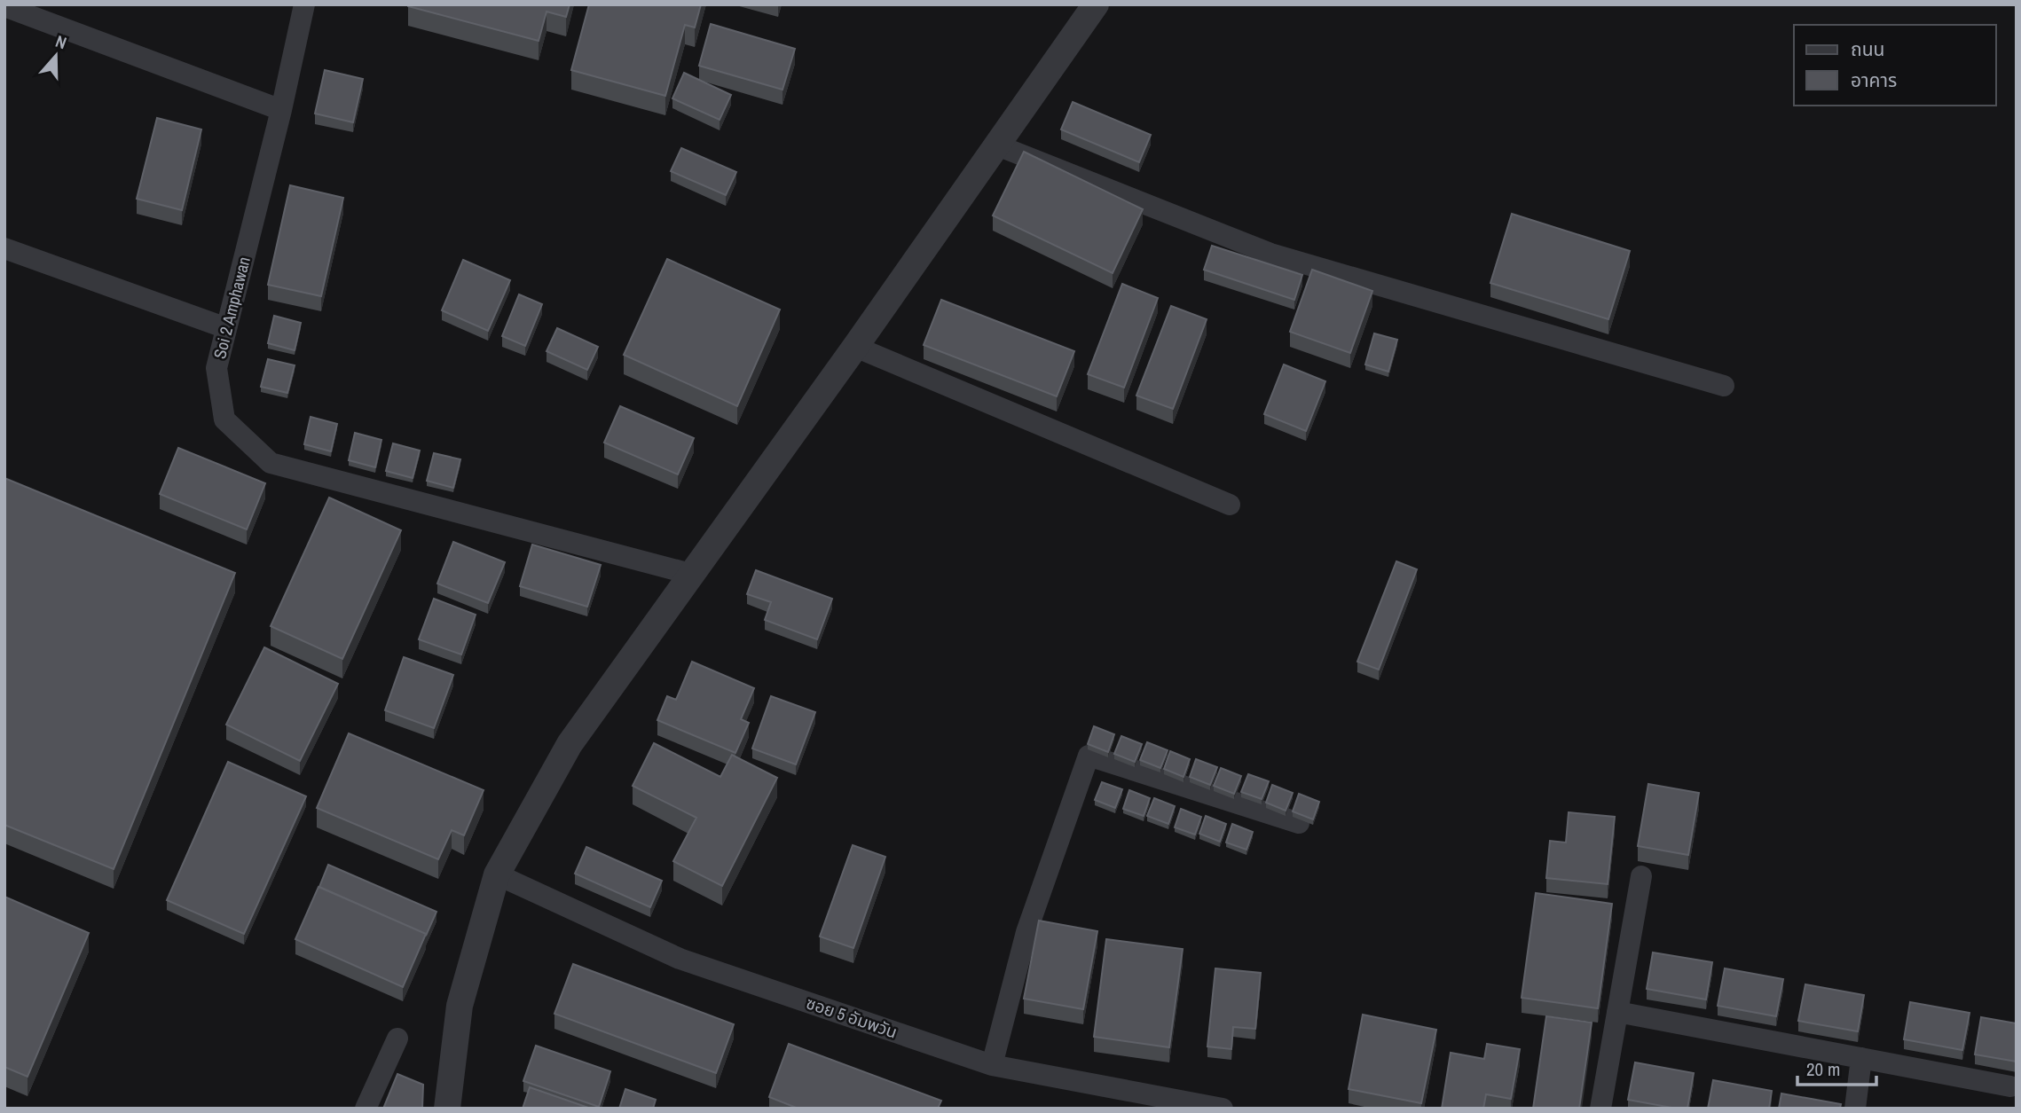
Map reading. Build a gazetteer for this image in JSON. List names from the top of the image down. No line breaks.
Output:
{"streets":{"street":["Soi 2 Amphawan","ซอย 5 อัมพวัน"]},"legend":["ถนน","อาคาร"],"scale_bar":"20 m","north":"top"}
